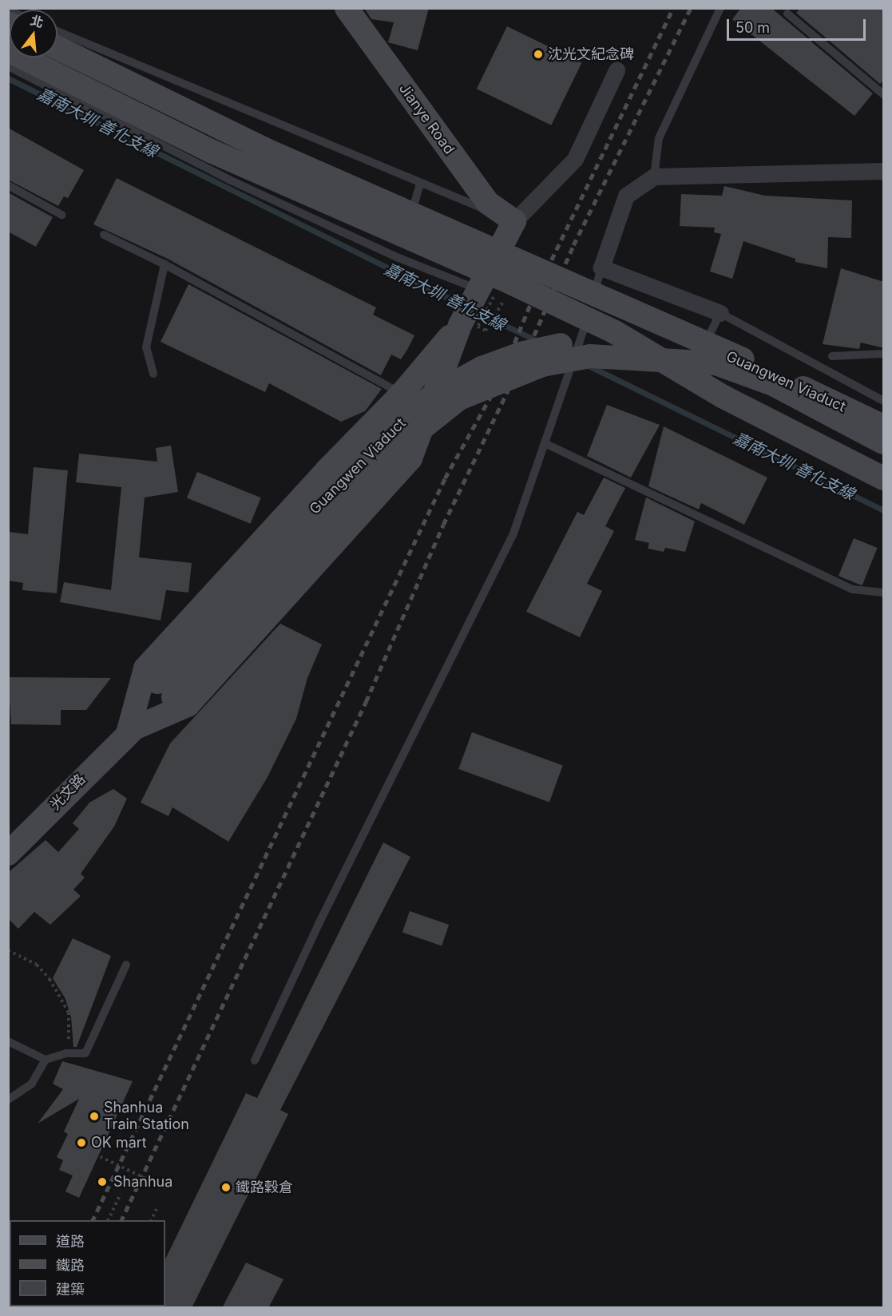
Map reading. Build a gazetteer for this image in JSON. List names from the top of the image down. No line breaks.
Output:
{"streets":{"street":["Jianye Road","Guangwen Viaduct","光文路"]},"water":["嘉南大圳 善化支線"],"places":["沈光文紀念碑","Shanhua Train Station","OK mart","Shanhua","鐵路穀倉"],"legend":["道路","鐵路","建築"],"scale_bar":"50 m","north":"top"}
